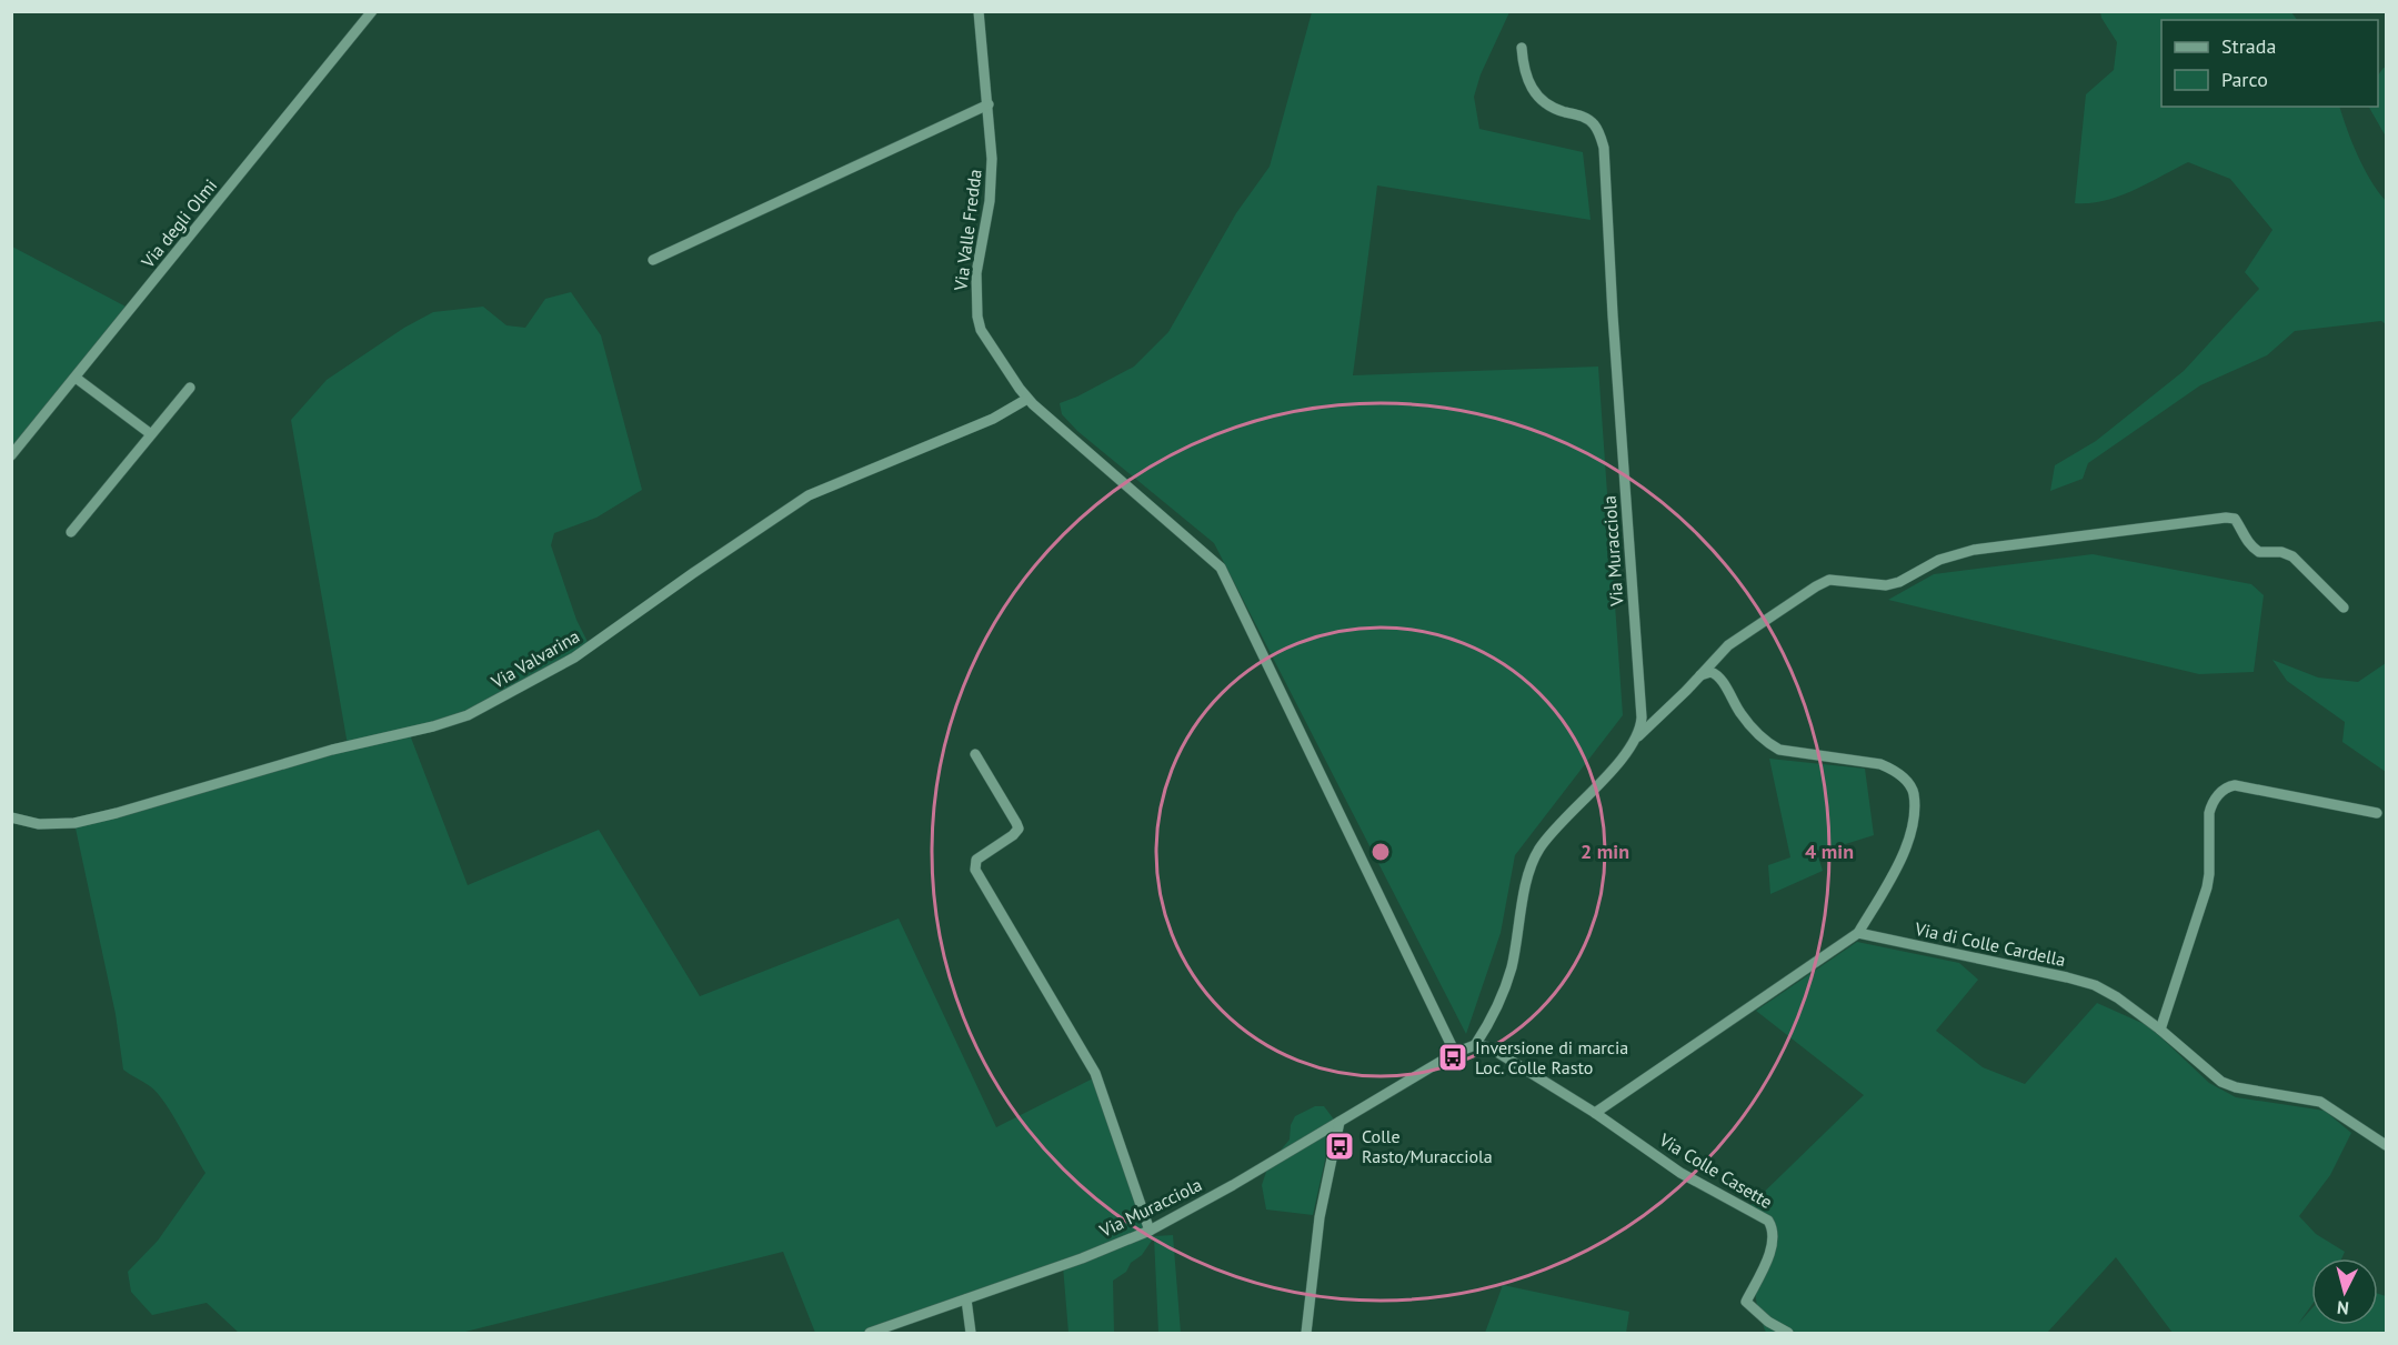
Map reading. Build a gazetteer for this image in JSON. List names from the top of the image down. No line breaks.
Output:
{"streets":{"street":["Via degli Olmi","Via Valle Fredda","Via Muracciola","Via Valvarina","Via di Colle Cardella","Via Colle Casette"]},"crossings":[["Via Valle Fredda","Via Muracciola"],["Via Valle Fredda","Via Valvarina"]],"places":{"bus stop":["Inversione di marcia Loc. Colle Rasto","Colle Rasto/Muracciola"]},"legend":["Strada","Parco"],"north":"bottom","rings":["2 min","4 min"]}
